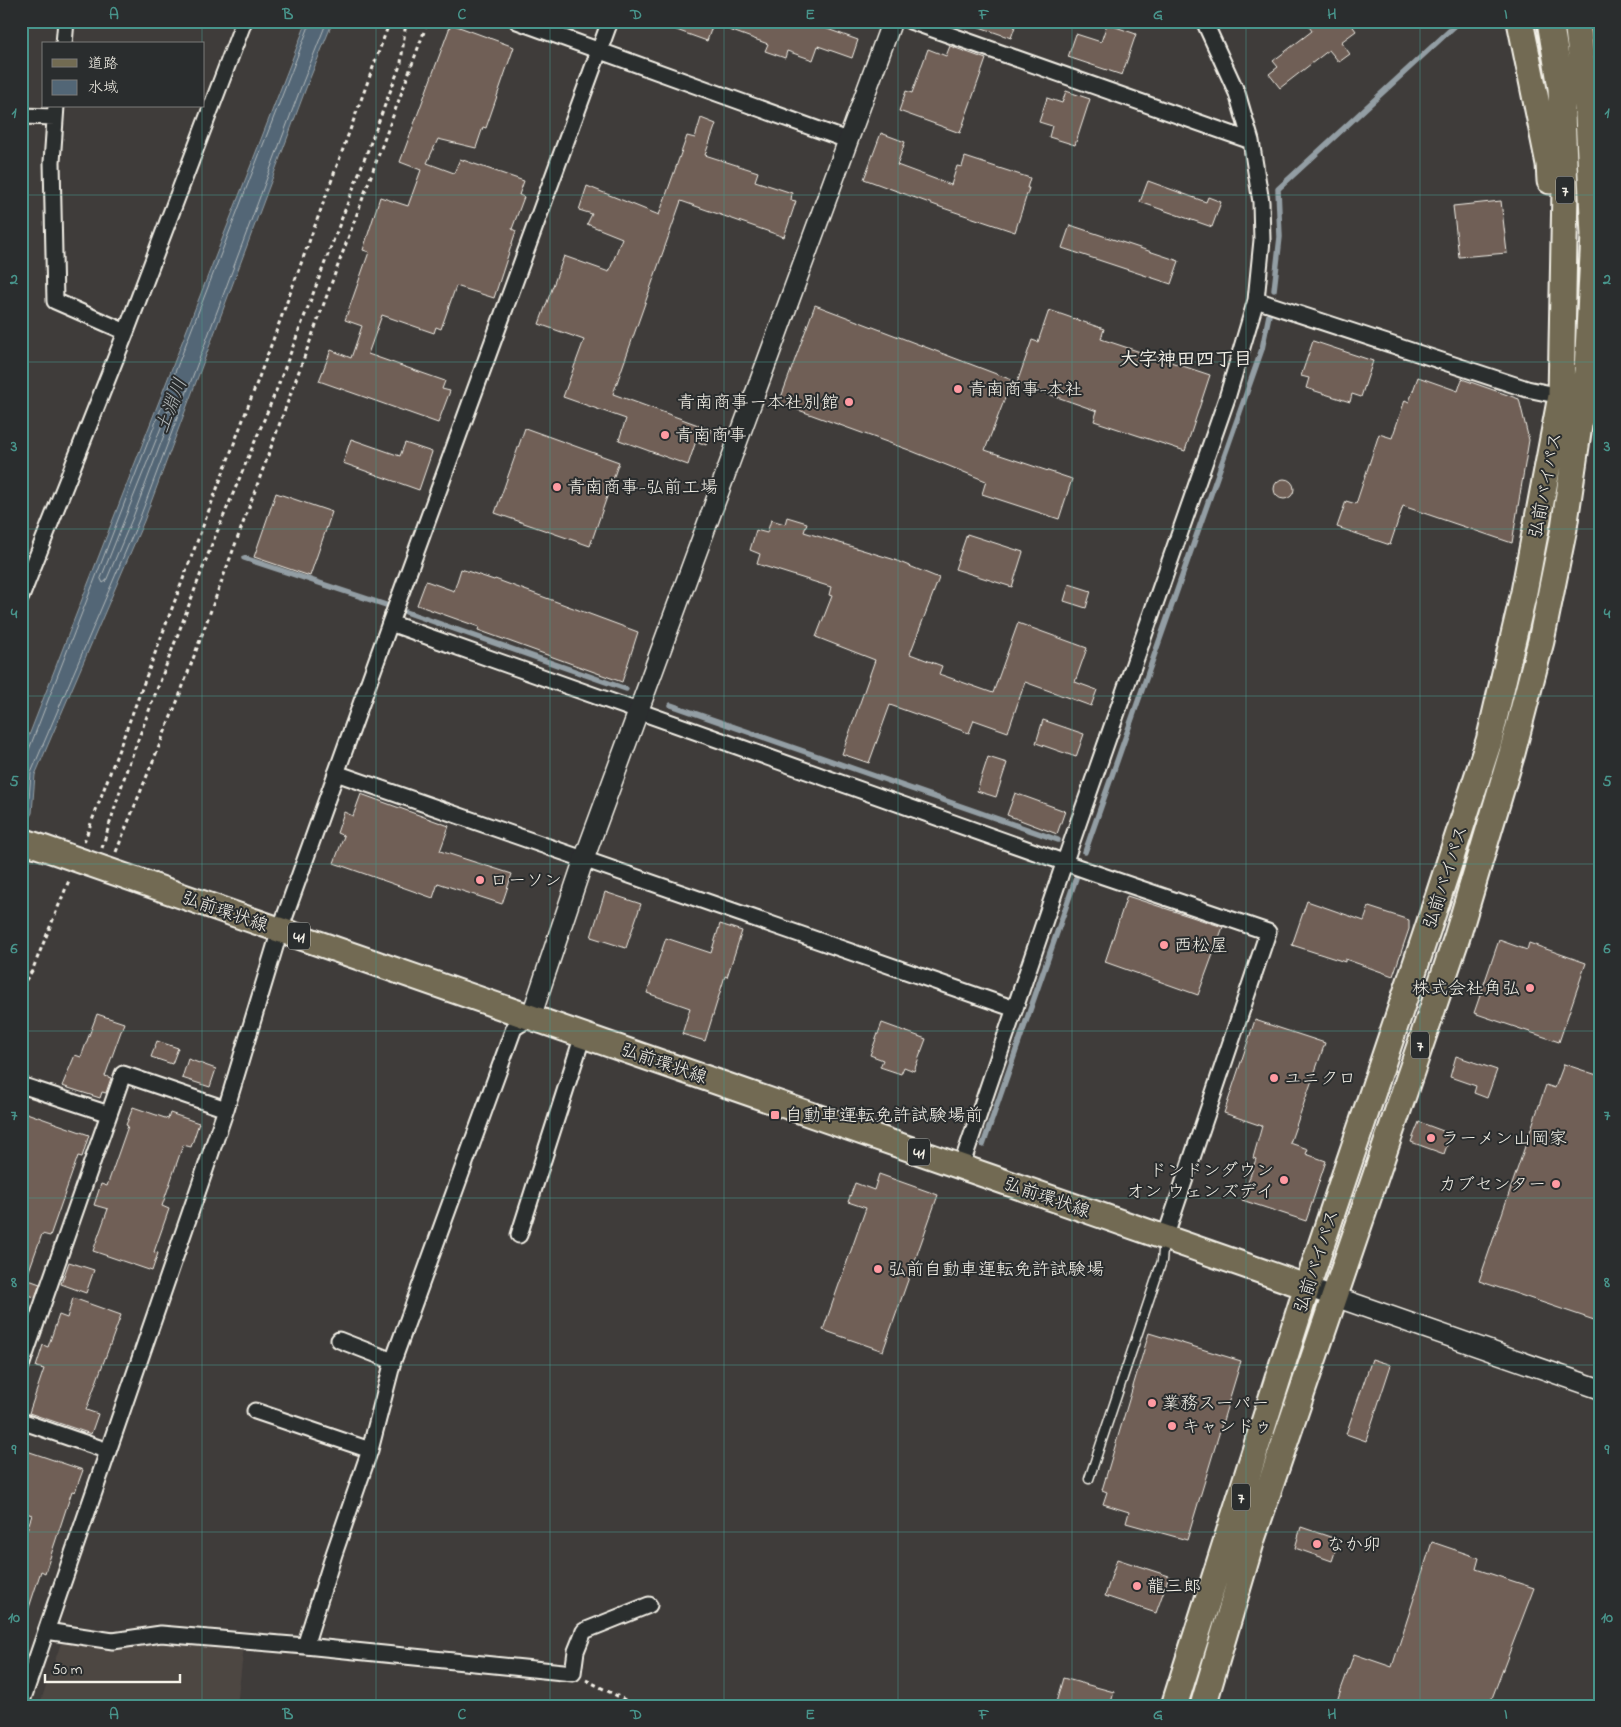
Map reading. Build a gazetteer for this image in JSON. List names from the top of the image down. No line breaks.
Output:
{"streets":{"highway":["7","弘前バイパス"],"main road":["弘前環状線","41"]},"crossings":[["弘前バイパス","弘前環状線"]],"districts":["大字神田四丁目"],"water":["土淵川"],"places":{"other":["青南商事-本社","青南商事ー本社別館","青南商事","青南商事-弘前工場","ローソン","西松屋","株式会社角弘","ユニクロ","ラーメン山岡家","ドンドンダウン オン ウェンズデイ","カブセンター","弘前自動車運転免許試験場","業務スーパー","キャンドゥ","なか卯","龍三郎"],"transit":["自動車運転免許試験場前"]},"legend":["道路","水域"],"scale_bar":"50 m","grid":{"columns":["A","B","C","D","E","F","G","H","I"],"rows":["1","2","3","4","5","6","7","8","9","10"]}}
